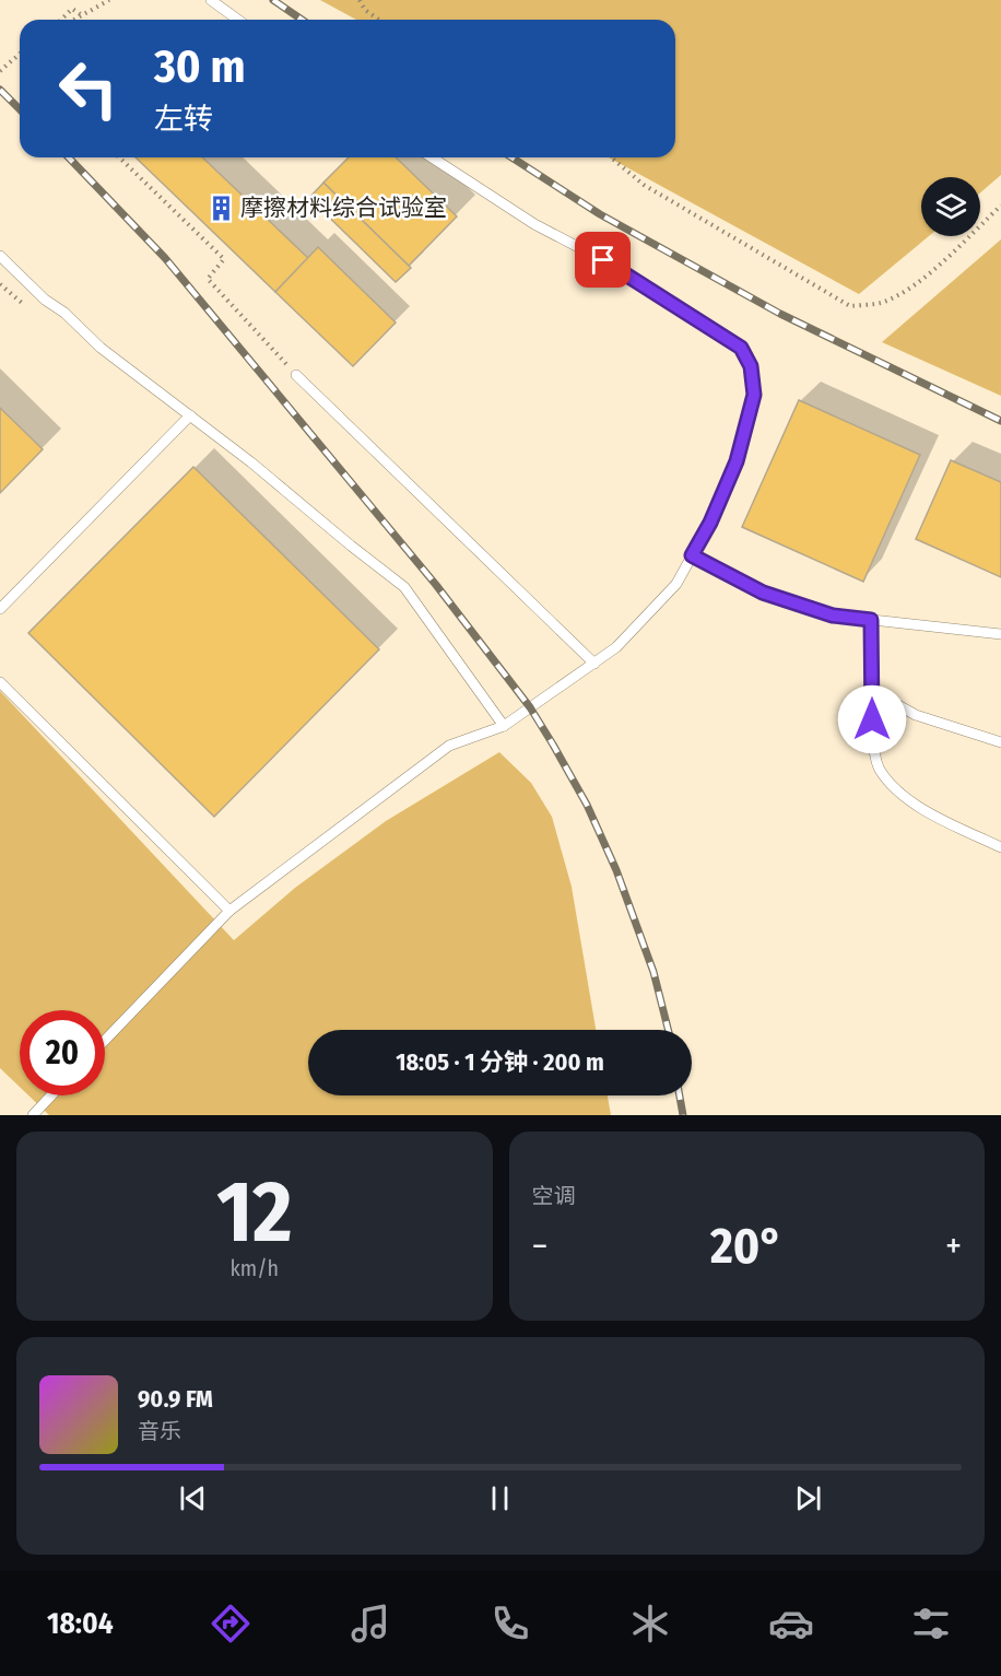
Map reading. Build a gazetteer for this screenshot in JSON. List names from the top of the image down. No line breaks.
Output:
{"places":{"building":["摩擦材料综合试验室"]},"page":{"turn":["30 m","左转"],"limit":"20","trip":"18:05 · 1 分钟 · 200 m","tile":[["12","km/h"],"空调"],"heat":["−","20°","+"],"song":["90.9 FM","音乐"],"tabs":"18:04"}}
